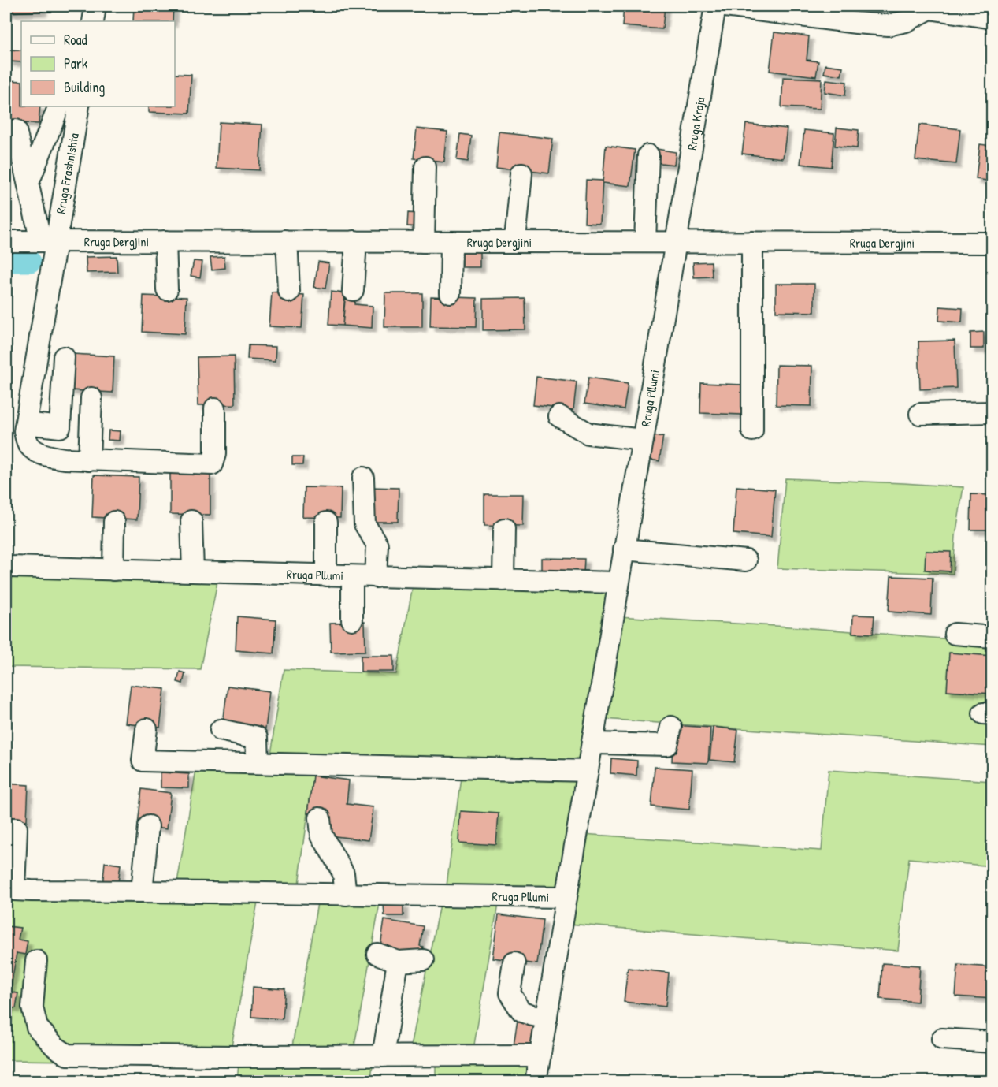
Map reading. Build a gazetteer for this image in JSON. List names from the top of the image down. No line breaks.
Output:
{"streets":{"street":["Rruga Kraja","Rruga Frashnishta","Rruga Dergjini","Rruga Pllumi"]},"crossings":[["Rruga Kraja","Rruga Dergjini"],["Rruga Kraja","Rruga Pllumi"],["Rruga Frashnishta","Rruga Dergjini"],["Rruga Dergjini","Rruga Pllumi"]],"legend":["Road","Park","Building"]}
